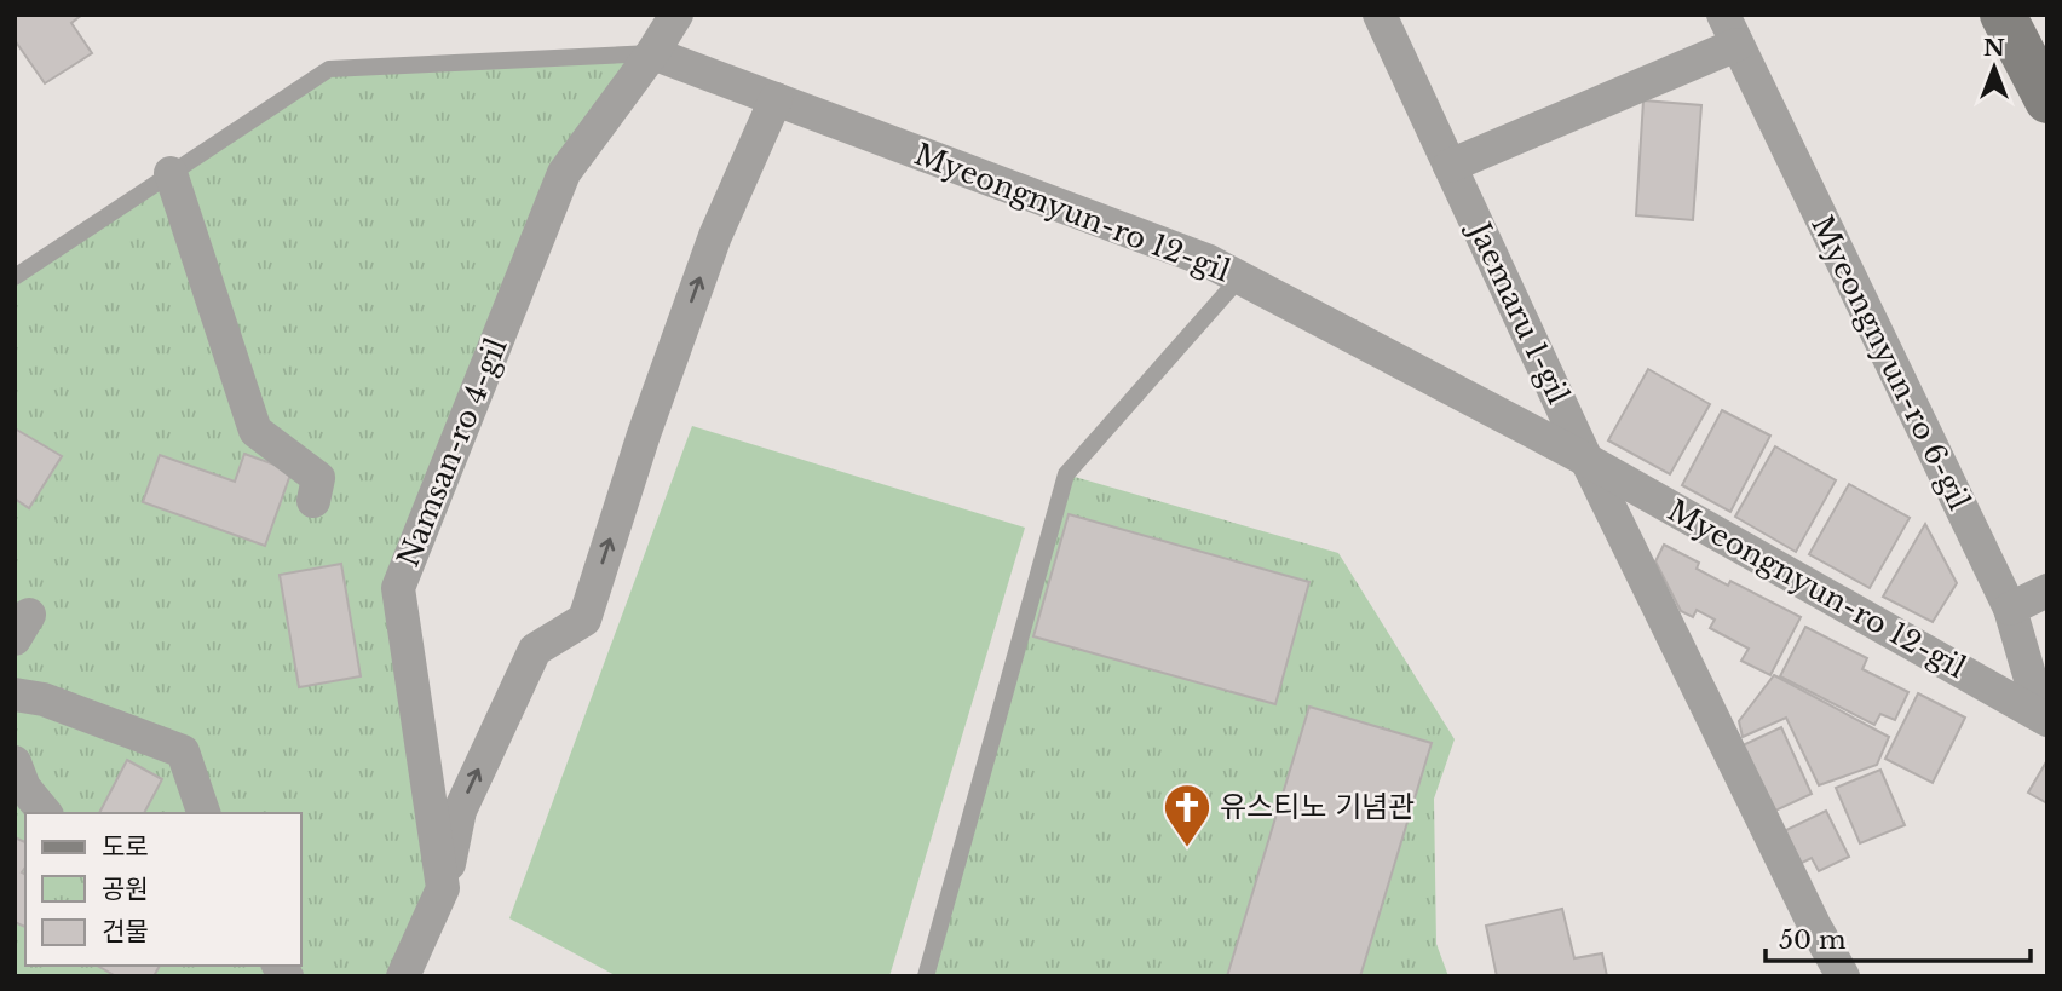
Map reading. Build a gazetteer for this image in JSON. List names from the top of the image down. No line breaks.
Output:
{"streets":{"street":["Myeongnyun-ro 12-gil","Jaemaru 1-gil","Myeongnyun-ro 6-gil","Namsan-ro 4-gil"]},"crossings":[["Myeongnyun-ro 12-gil","Jaemaru 1-gil"],["Myeongnyun-ro 12-gil","Myeongnyun-ro 6-gil"],["Myeongnyun-ro 12-gil","Namsan-ro 4-gil"]],"places":{"church":["유스티노 기념관"]},"legend":["도로","공원","건물"],"scale_bar":"50 m","north":"top"}
